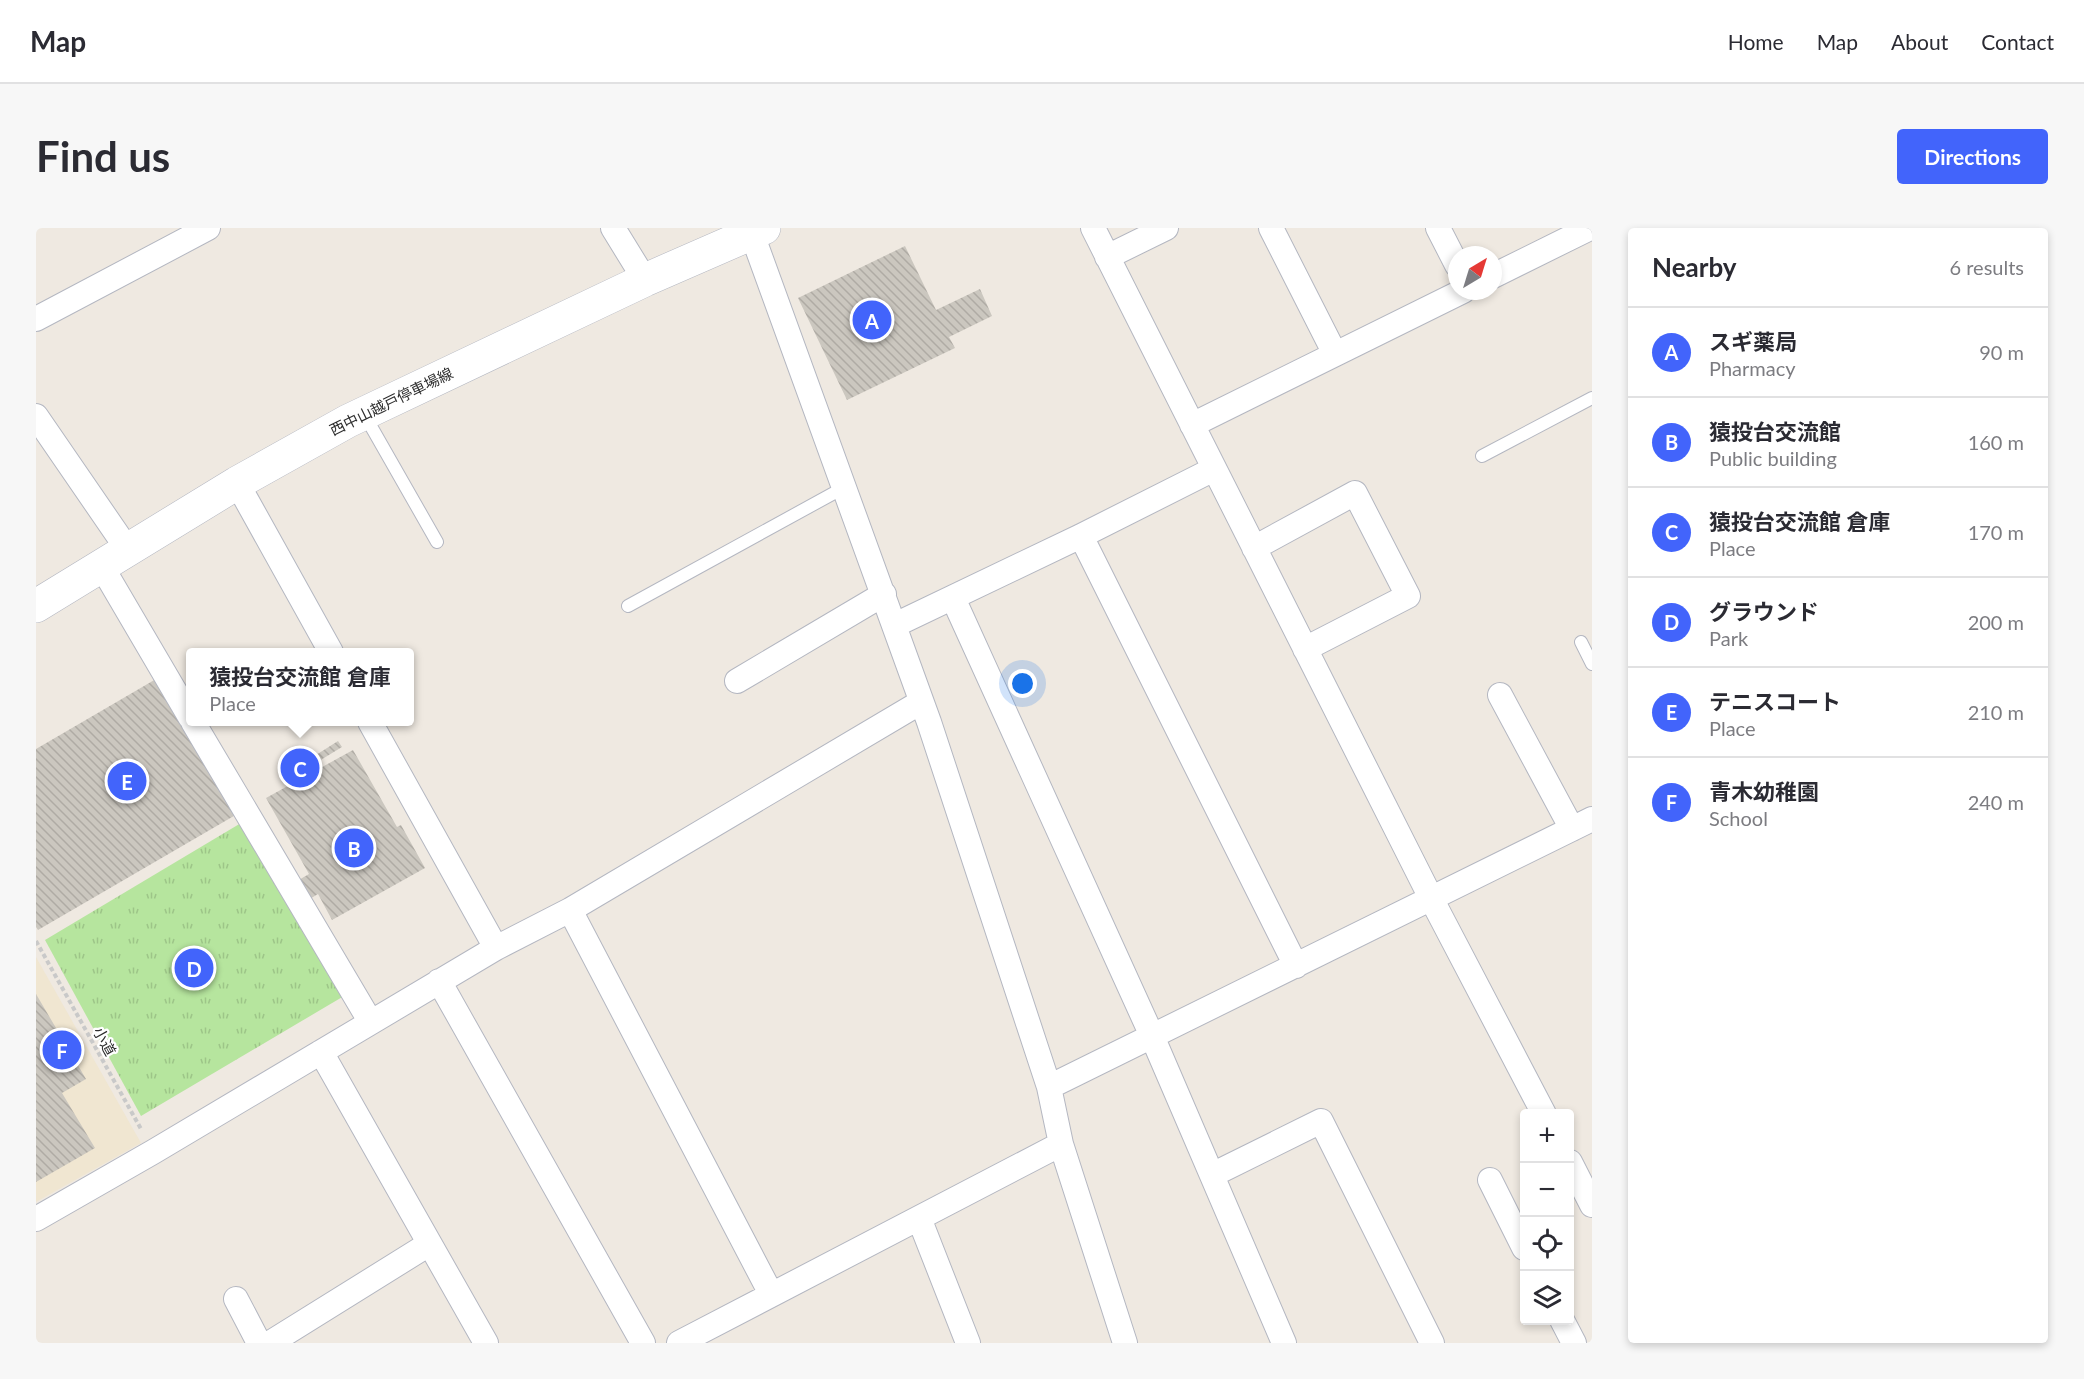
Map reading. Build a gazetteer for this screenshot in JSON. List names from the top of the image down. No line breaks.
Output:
{"streets":{"main road":["西中山越戸停車場線"],"path":["小道"]},"north":"top right","page":{"header":"Map","nav":["Home","Map","About","Contact"],"buttons":"Directions","title":"Find us","heading":["Nearby","6 results"],"pins":["A","C","E","B","D","F"],"list":[{"mark":"A","name":"スギ薬局","note":"Pharmacy","value":"90 m"},{"mark":"B","name":"猿投台交流館","note":"Public building","value":"160 m"},{"mark":"C","name":"猿投台交流館 倉庫","note":"Place","value":"170 m"},{"mark":"D","name":"グラウンド","note":"Park","value":"200 m"},{"mark":"E","name":"テニスコート","note":"Place","value":"210 m"},{"mark":"F","name":"青木幼稚園","note":"School","value":"240 m"}],"popup":["猿投台交流館 倉庫","Place"],"map_buttons":["+","−"]}}
